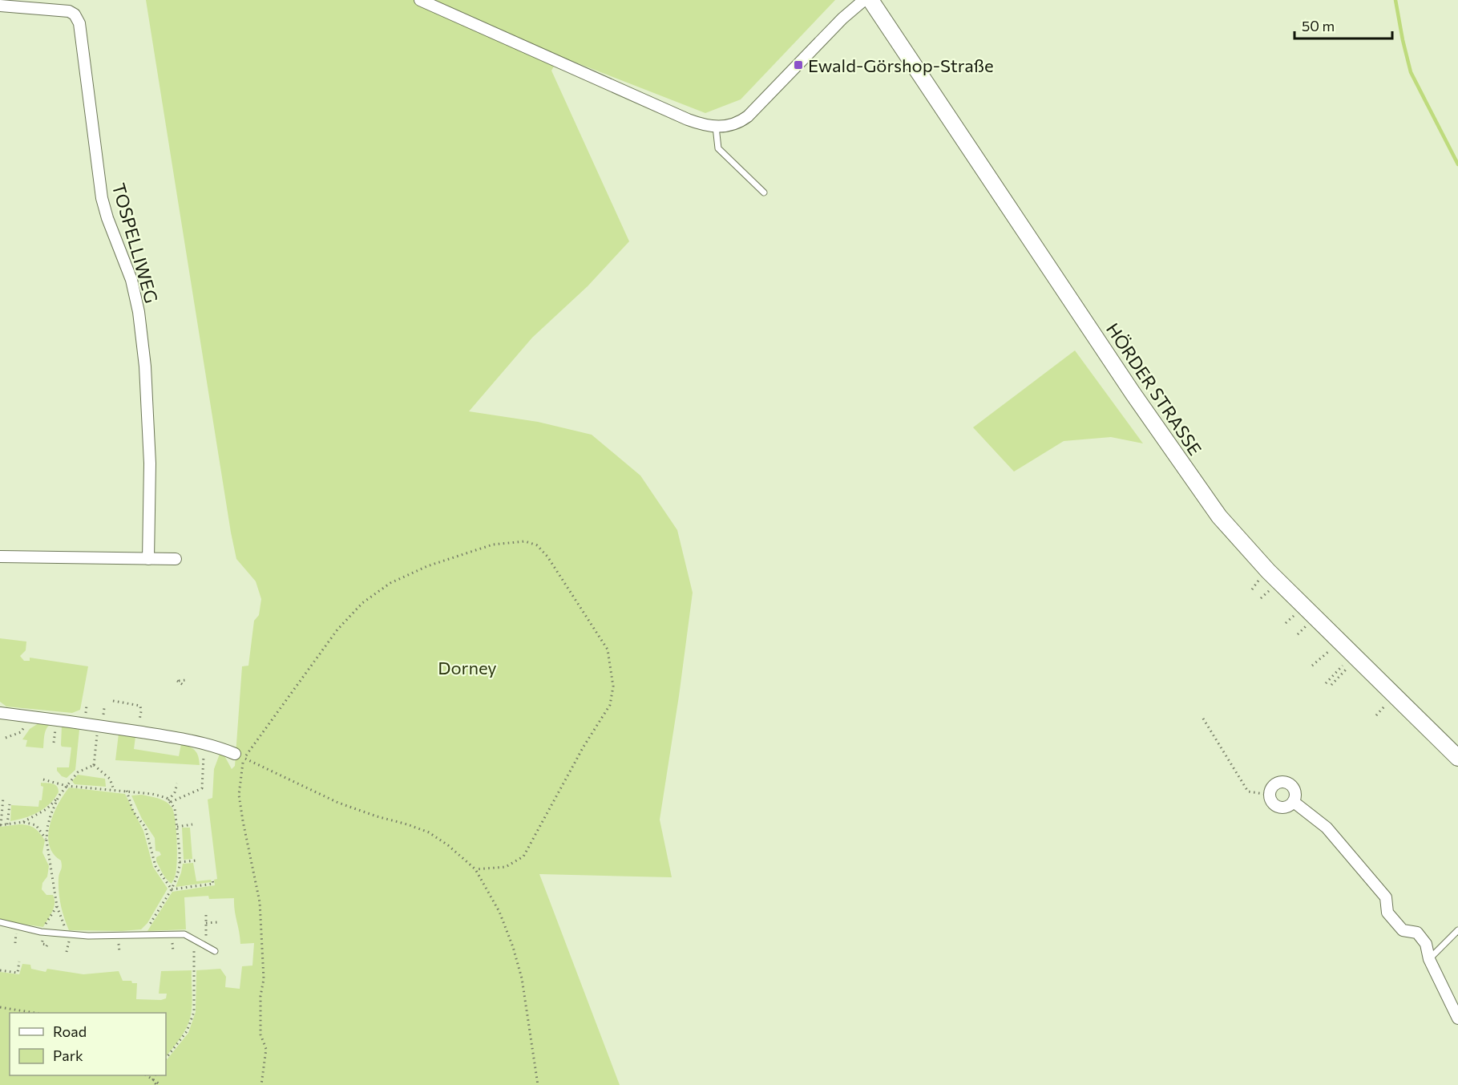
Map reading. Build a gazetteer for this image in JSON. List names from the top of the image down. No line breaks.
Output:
{"streets":{"main road":["HÖRDER STRASSE"],"street":["TOSPELLIWEG"]},"parks":["Dorney"],"places":{"transit":["Ewald-Görshop-Straße"]},"legend":["Road","Park"],"scale_bar":"50 m"}
